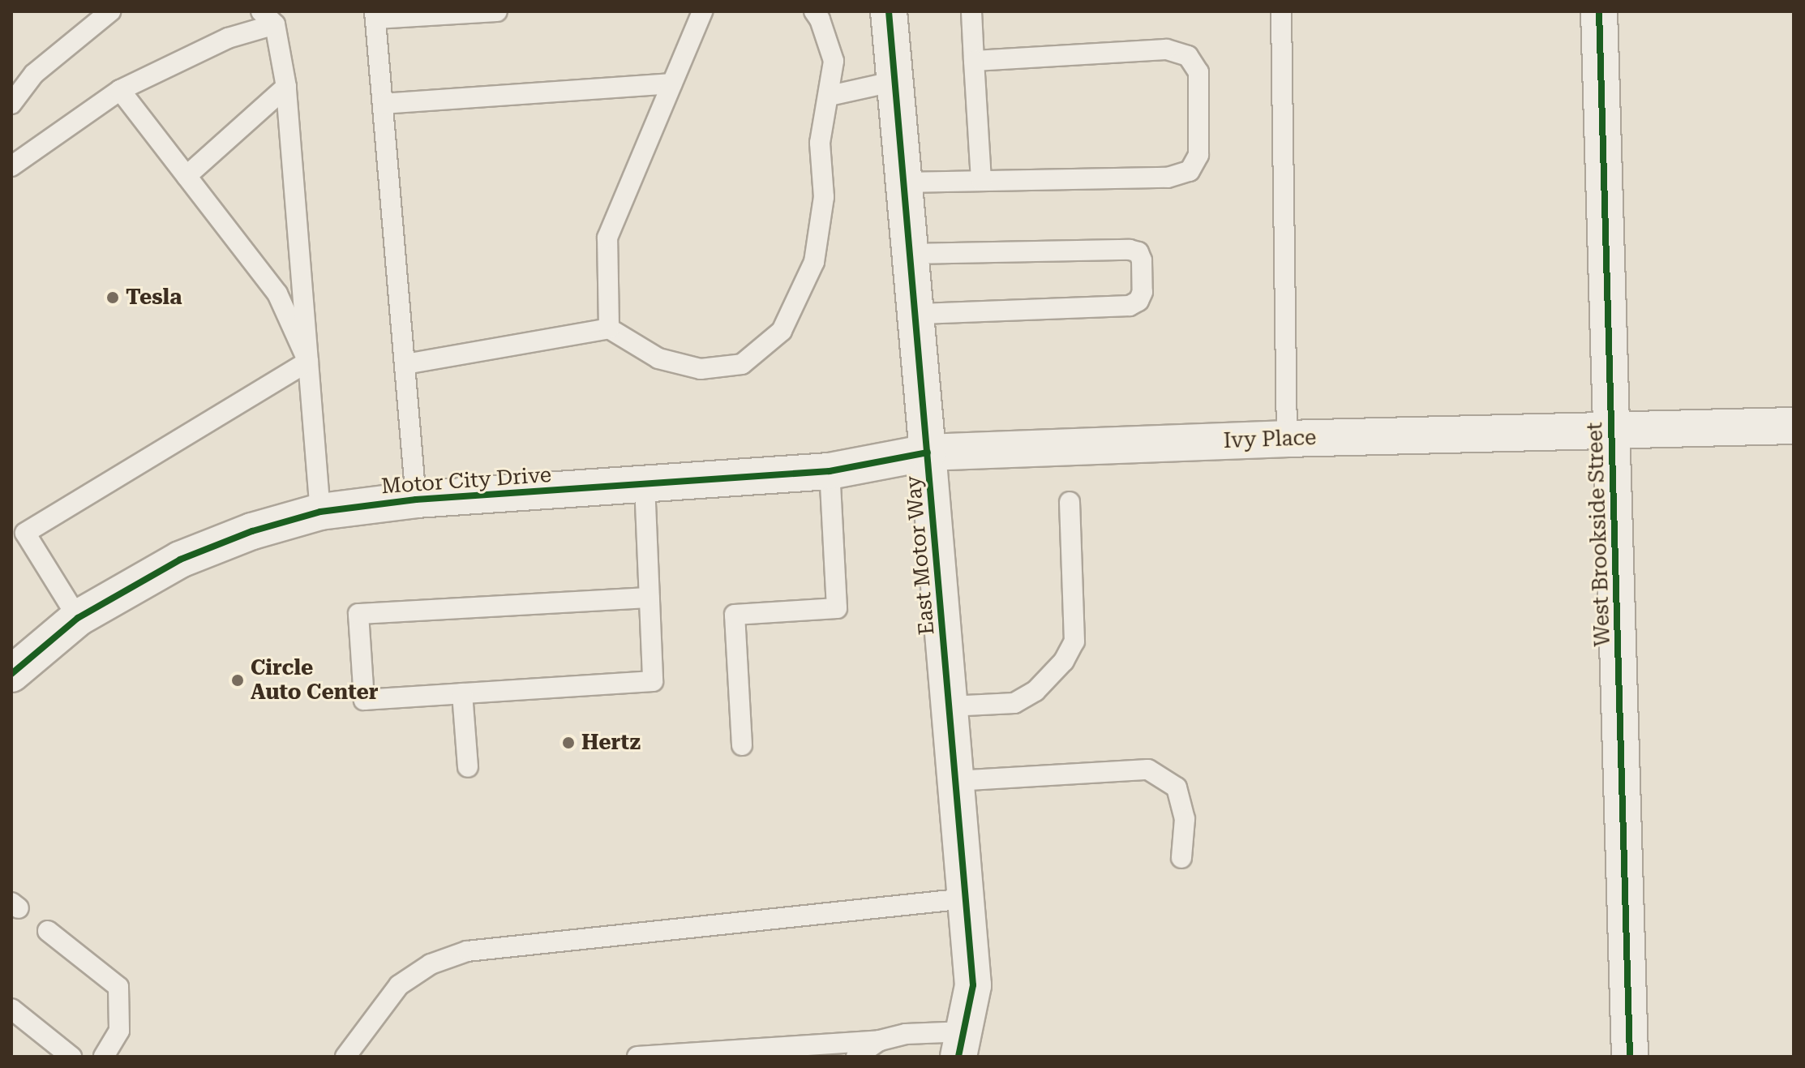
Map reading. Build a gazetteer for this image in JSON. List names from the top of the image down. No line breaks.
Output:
{"streets":{"street":["Ivy Place","Motor City Drive","West Brookside Street","East Motor Way"]},"crossings":[["Ivy Place","Motor City Drive"],["Ivy Place","West Brookside Street"],["Ivy Place","East Motor Way"],["Motor City Drive","East Motor Way"]],"places":["Tesla","Circle Auto Center","Hertz"]}
